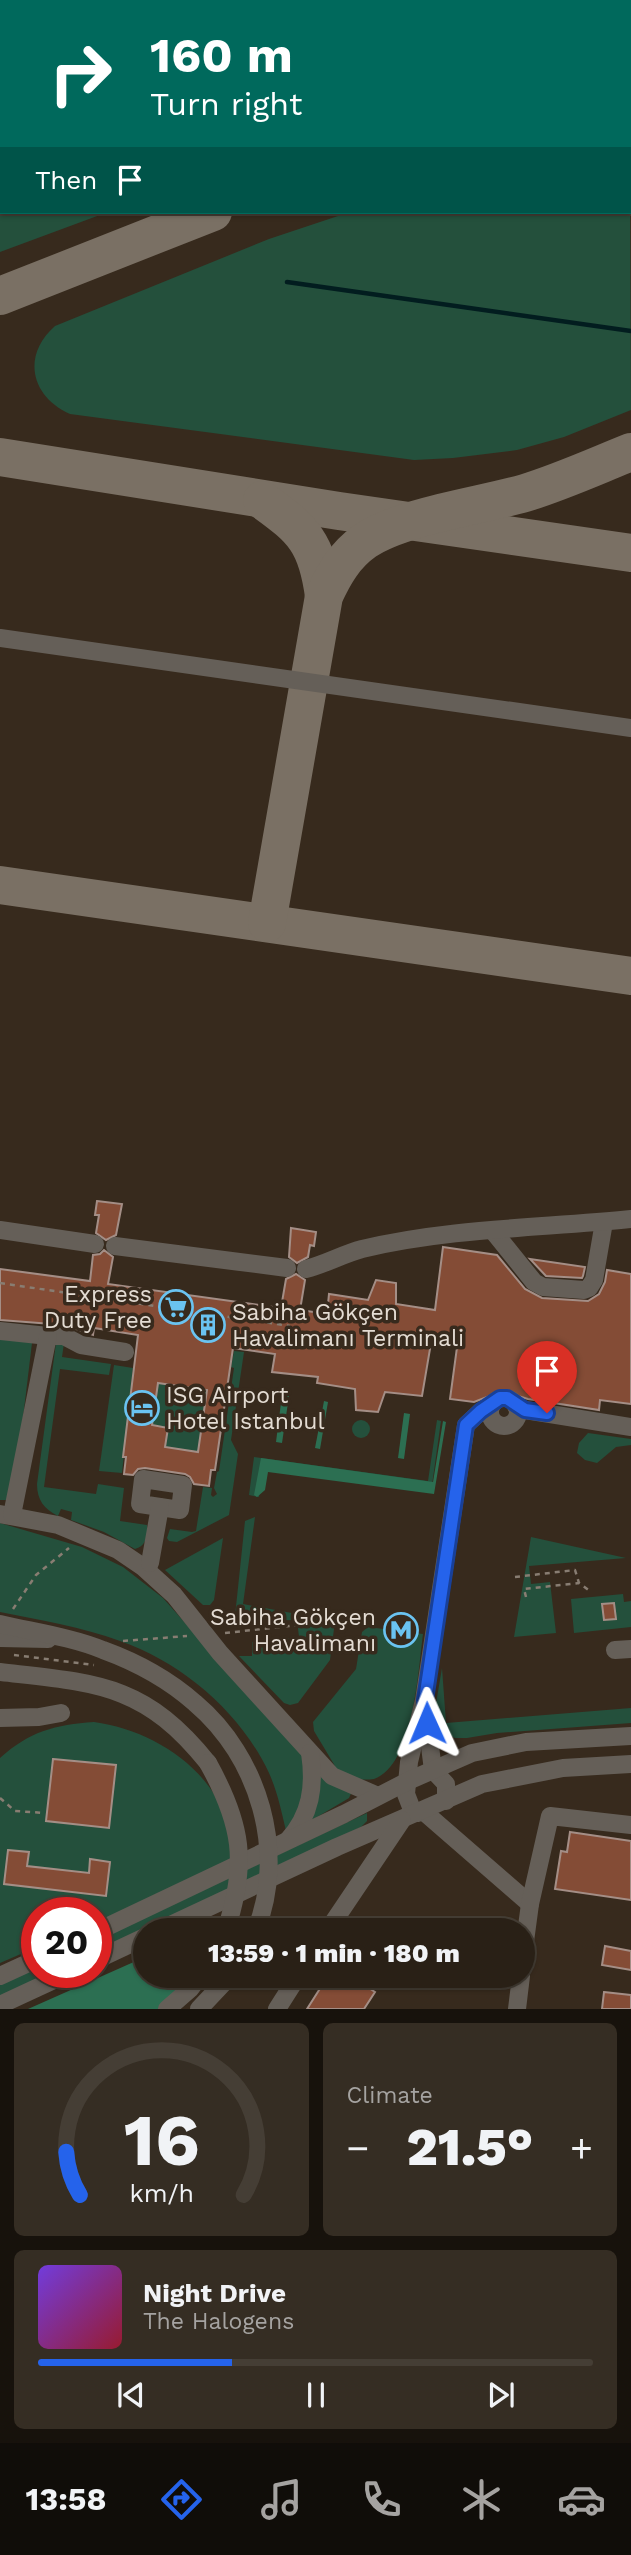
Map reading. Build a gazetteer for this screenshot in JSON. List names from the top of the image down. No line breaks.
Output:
{"places":{"supermarket":["Express Duty Free"],"building":["Sabiha Gökçen Havalimanı Terminali"],"hotel":["ISG Airport Hotel Istanbul"],"metro station":["Sabiha Gökçen Havalimanı"]},"page":{"turn":["160 m","Turn right"],"then":"Then","limit":"20","trip":"13:59 · 1 min · 180 m","tile":"Climate","heat":["−","21.5°","+"],"song":["Night Drive","The Halogens"],"tabs":"13:58","gauge":["16","km/h"]}}
